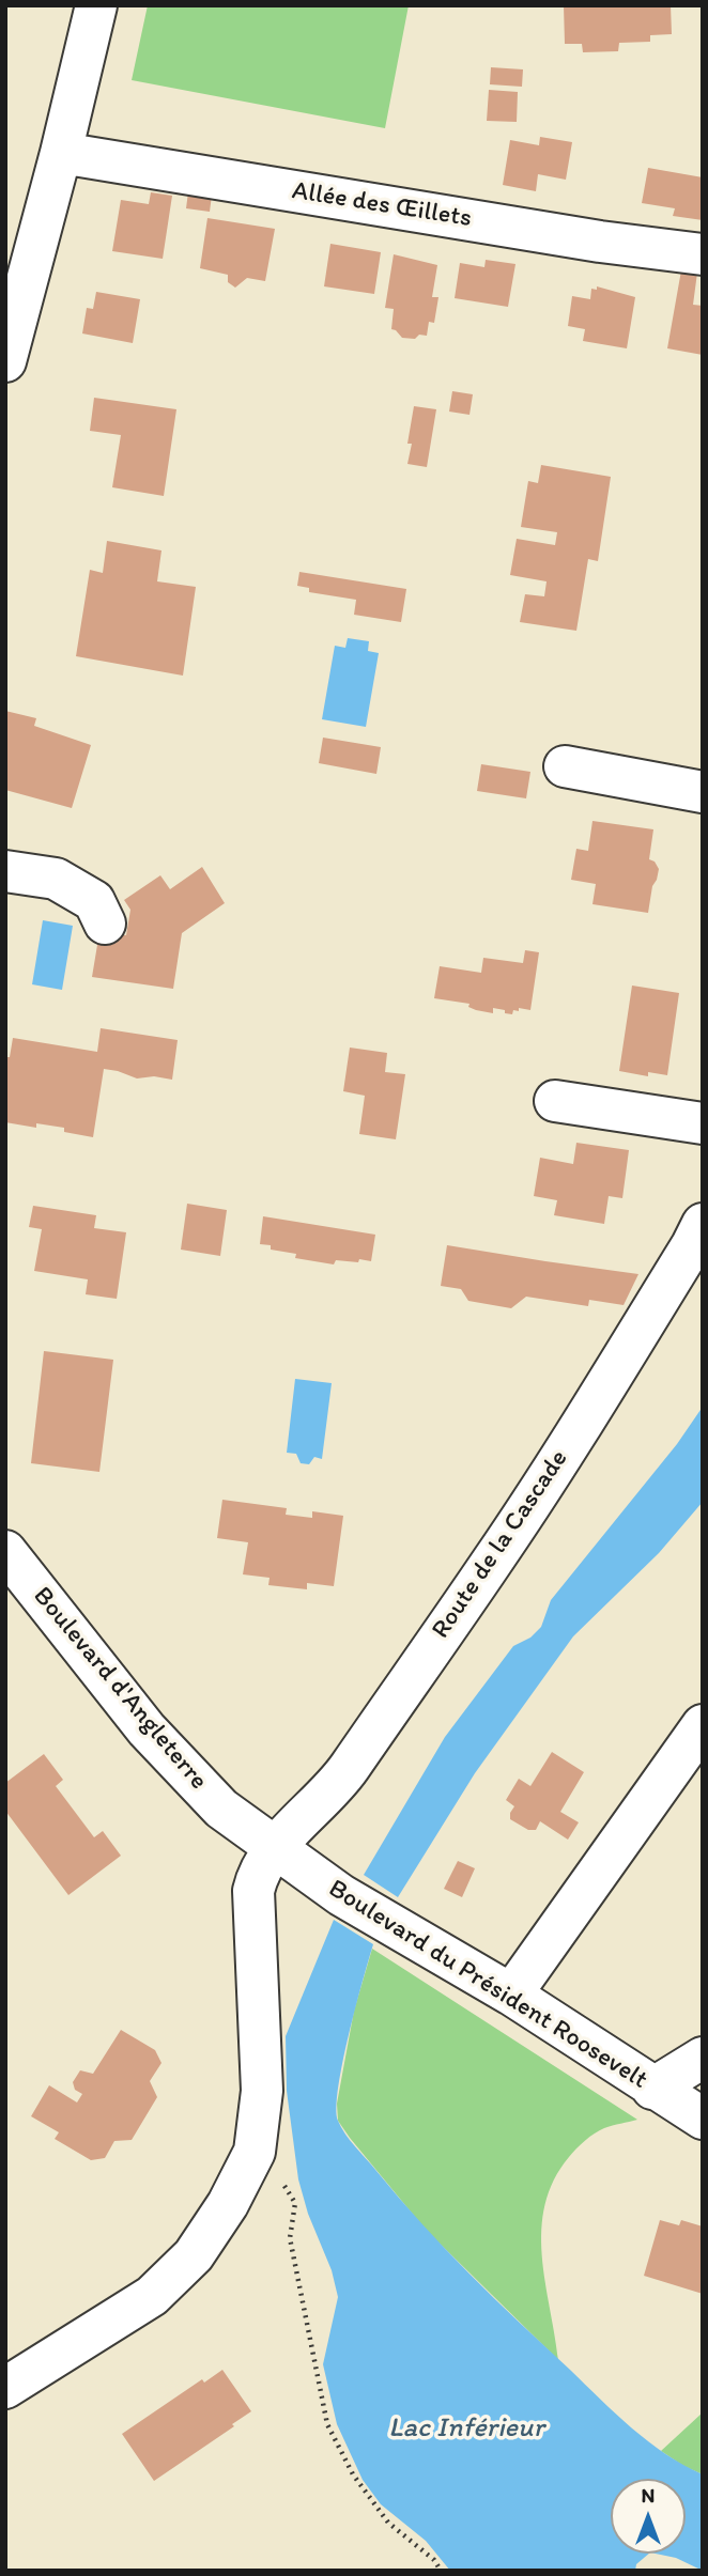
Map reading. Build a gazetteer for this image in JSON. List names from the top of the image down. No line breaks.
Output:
{"streets":{"street":["Allée des Œillets","Route de la Cascade","Boulevard d'Angleterre","Boulevard du Président Roosevelt"]},"crossings":[["Route de la Cascade","Boulevard d'Angleterre"],["Route de la Cascade","Boulevard du Président Roosevelt"],["Boulevard d'Angleterre","Boulevard du Président Roosevelt"]],"water":["Lac Inférieur"],"north":"top"}
